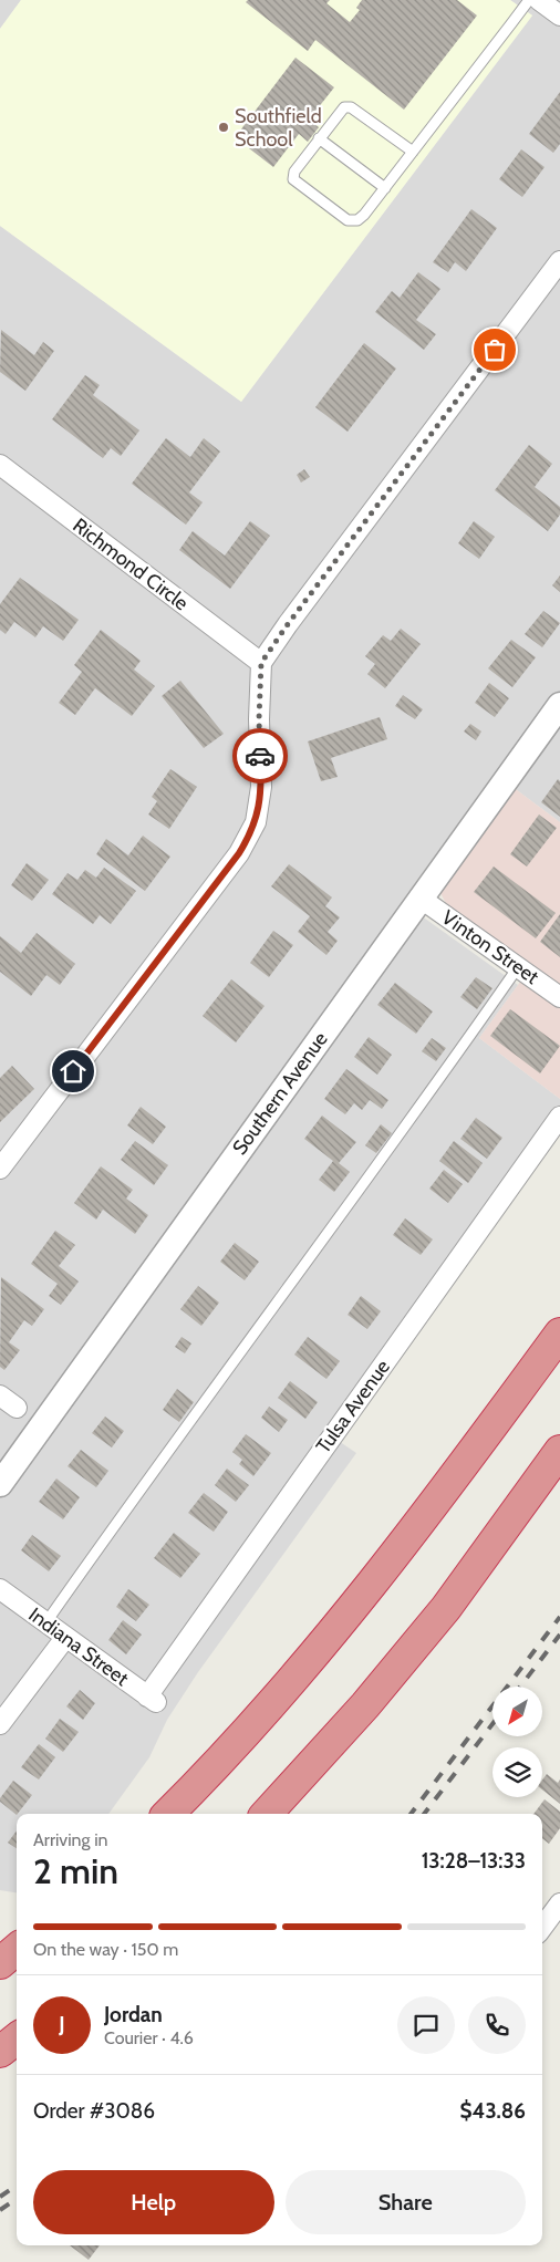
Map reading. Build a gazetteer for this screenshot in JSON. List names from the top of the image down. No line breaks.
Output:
{"streets":{"street":["Richmond Circle","Vinton Street","Southern Avenue","Tulsa Avenue","Indiana Street"]},"crossings":[["Vinton Street","Southern Avenue"],["Tulsa Avenue","Indiana Street"]],"places":["Southfield School"],"north":"bottom left","page":{"heading":["2 min","Arriving in","13:28–13:33"],"panel":["Jordan","Courier · 4.6","Order #3086","$43.86"],"bar":"On the way · 150 m","round":"J","buttons":["Help","Share"]}}
